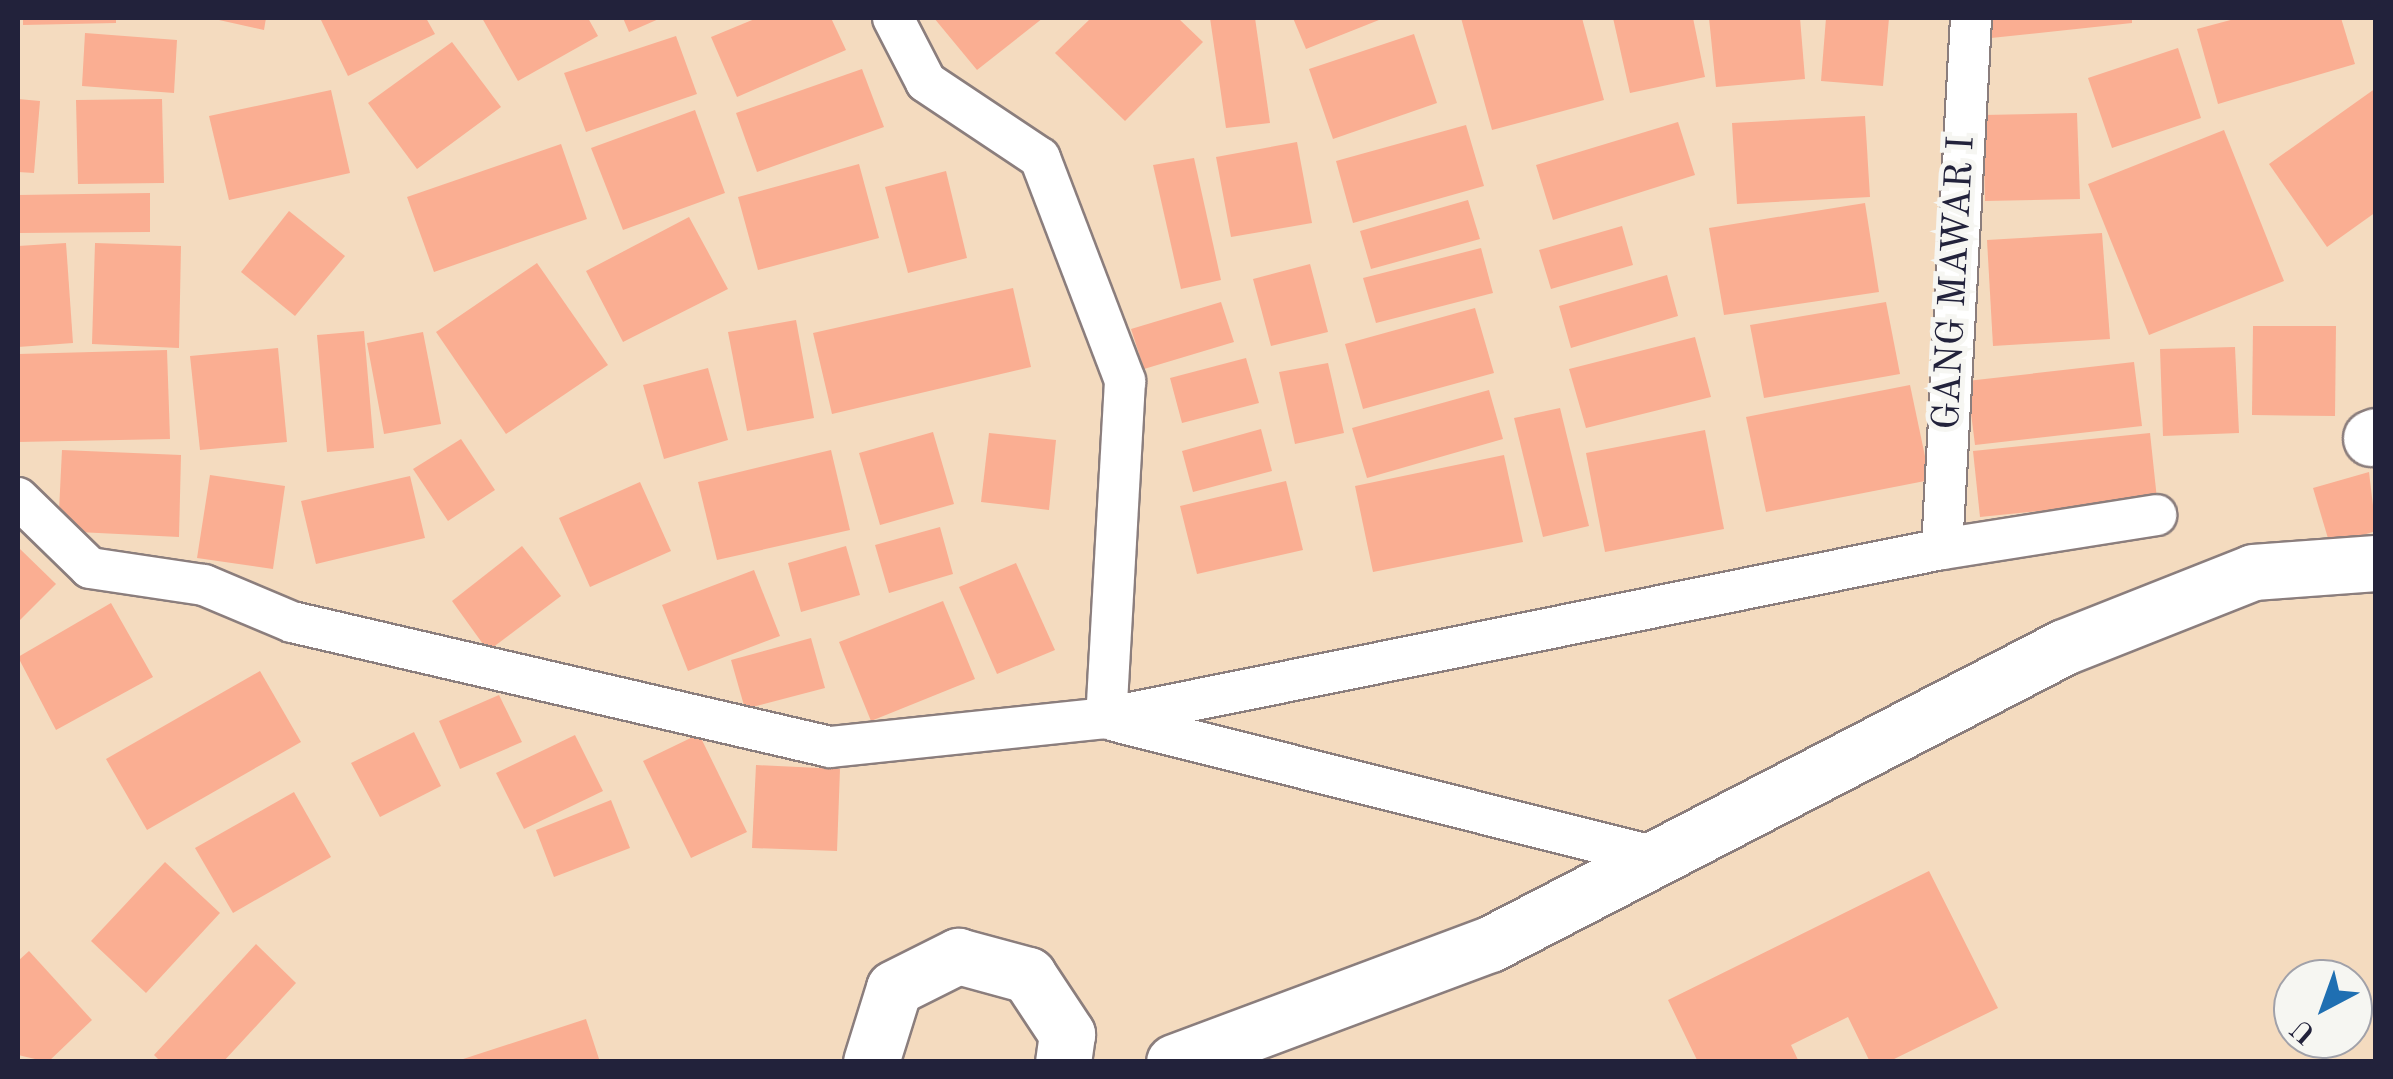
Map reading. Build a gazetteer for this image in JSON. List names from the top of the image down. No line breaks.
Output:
{"streets":{"lane":["GANG MAWAR I"]},"north":"bottom left"}
